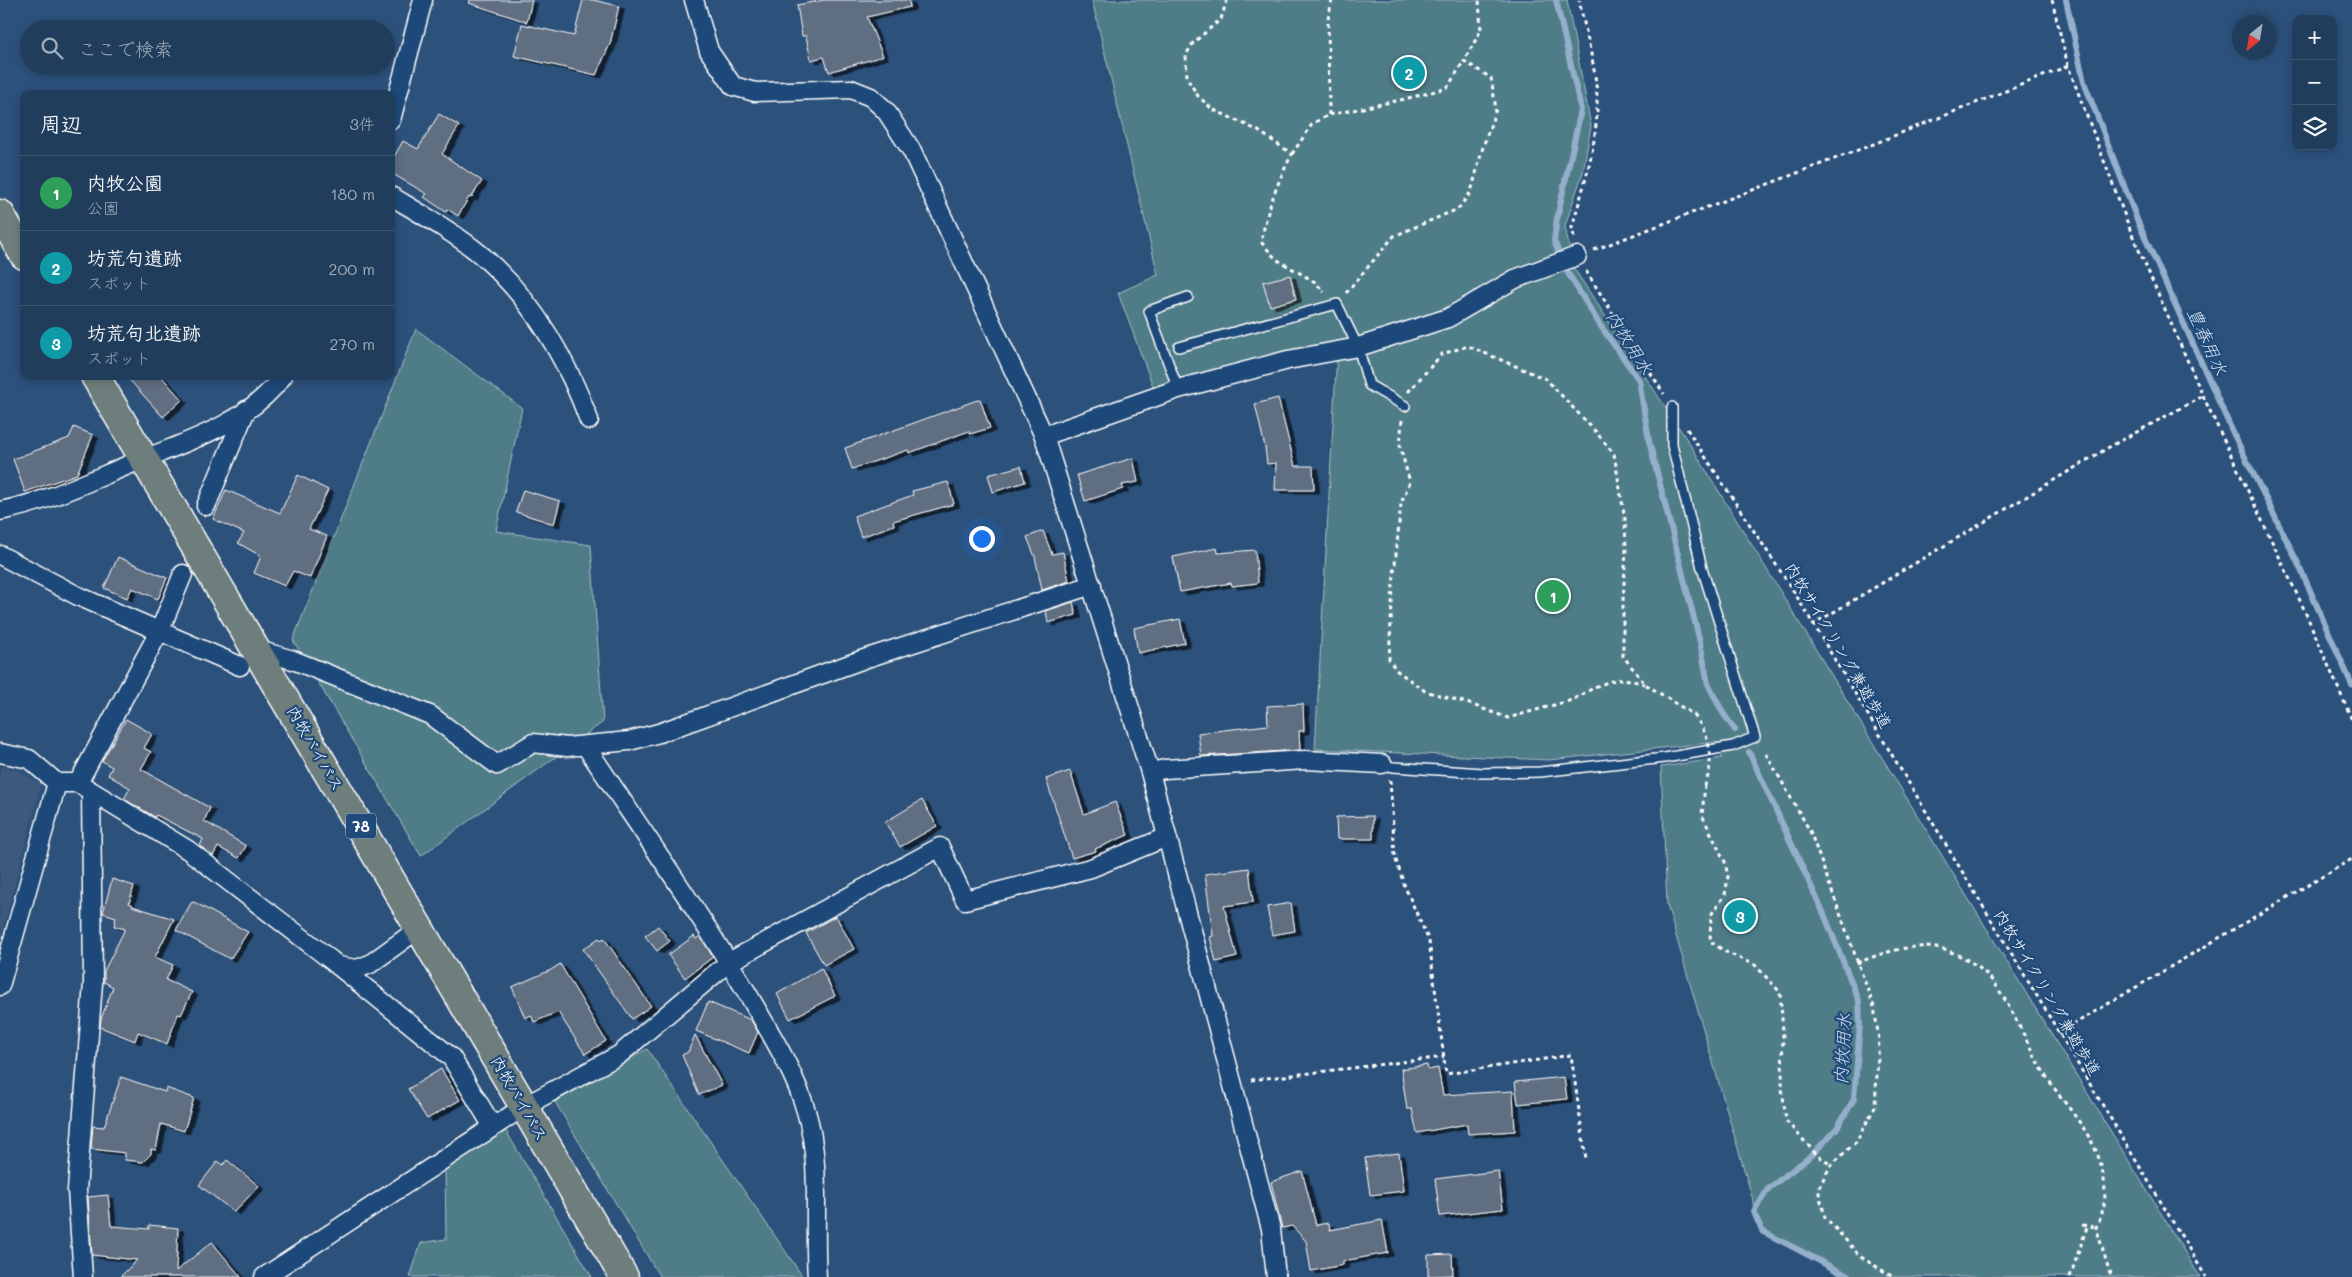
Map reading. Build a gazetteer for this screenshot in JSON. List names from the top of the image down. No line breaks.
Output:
{"streets":{"main road":["内牧バイパス","78"],"path":["内牧サイクリング兼遊歩道"]},"water":["豊春用水","内牧用水"],"north":"bottom left","page":{"map_buttons":["+","−"],"search":"ここで検索","pins":["2","1","3"],"heading":["周辺","3件"],"list":[{"mark":"1","name":"内牧公園","note":"公園","value":"180 m"},{"mark":"2","name":"坊荒句遺跡","note":"スポット","value":"200 m"},{"mark":"3","name":"坊荒句北遺跡","note":"スポット","value":"270 m"}]}}
